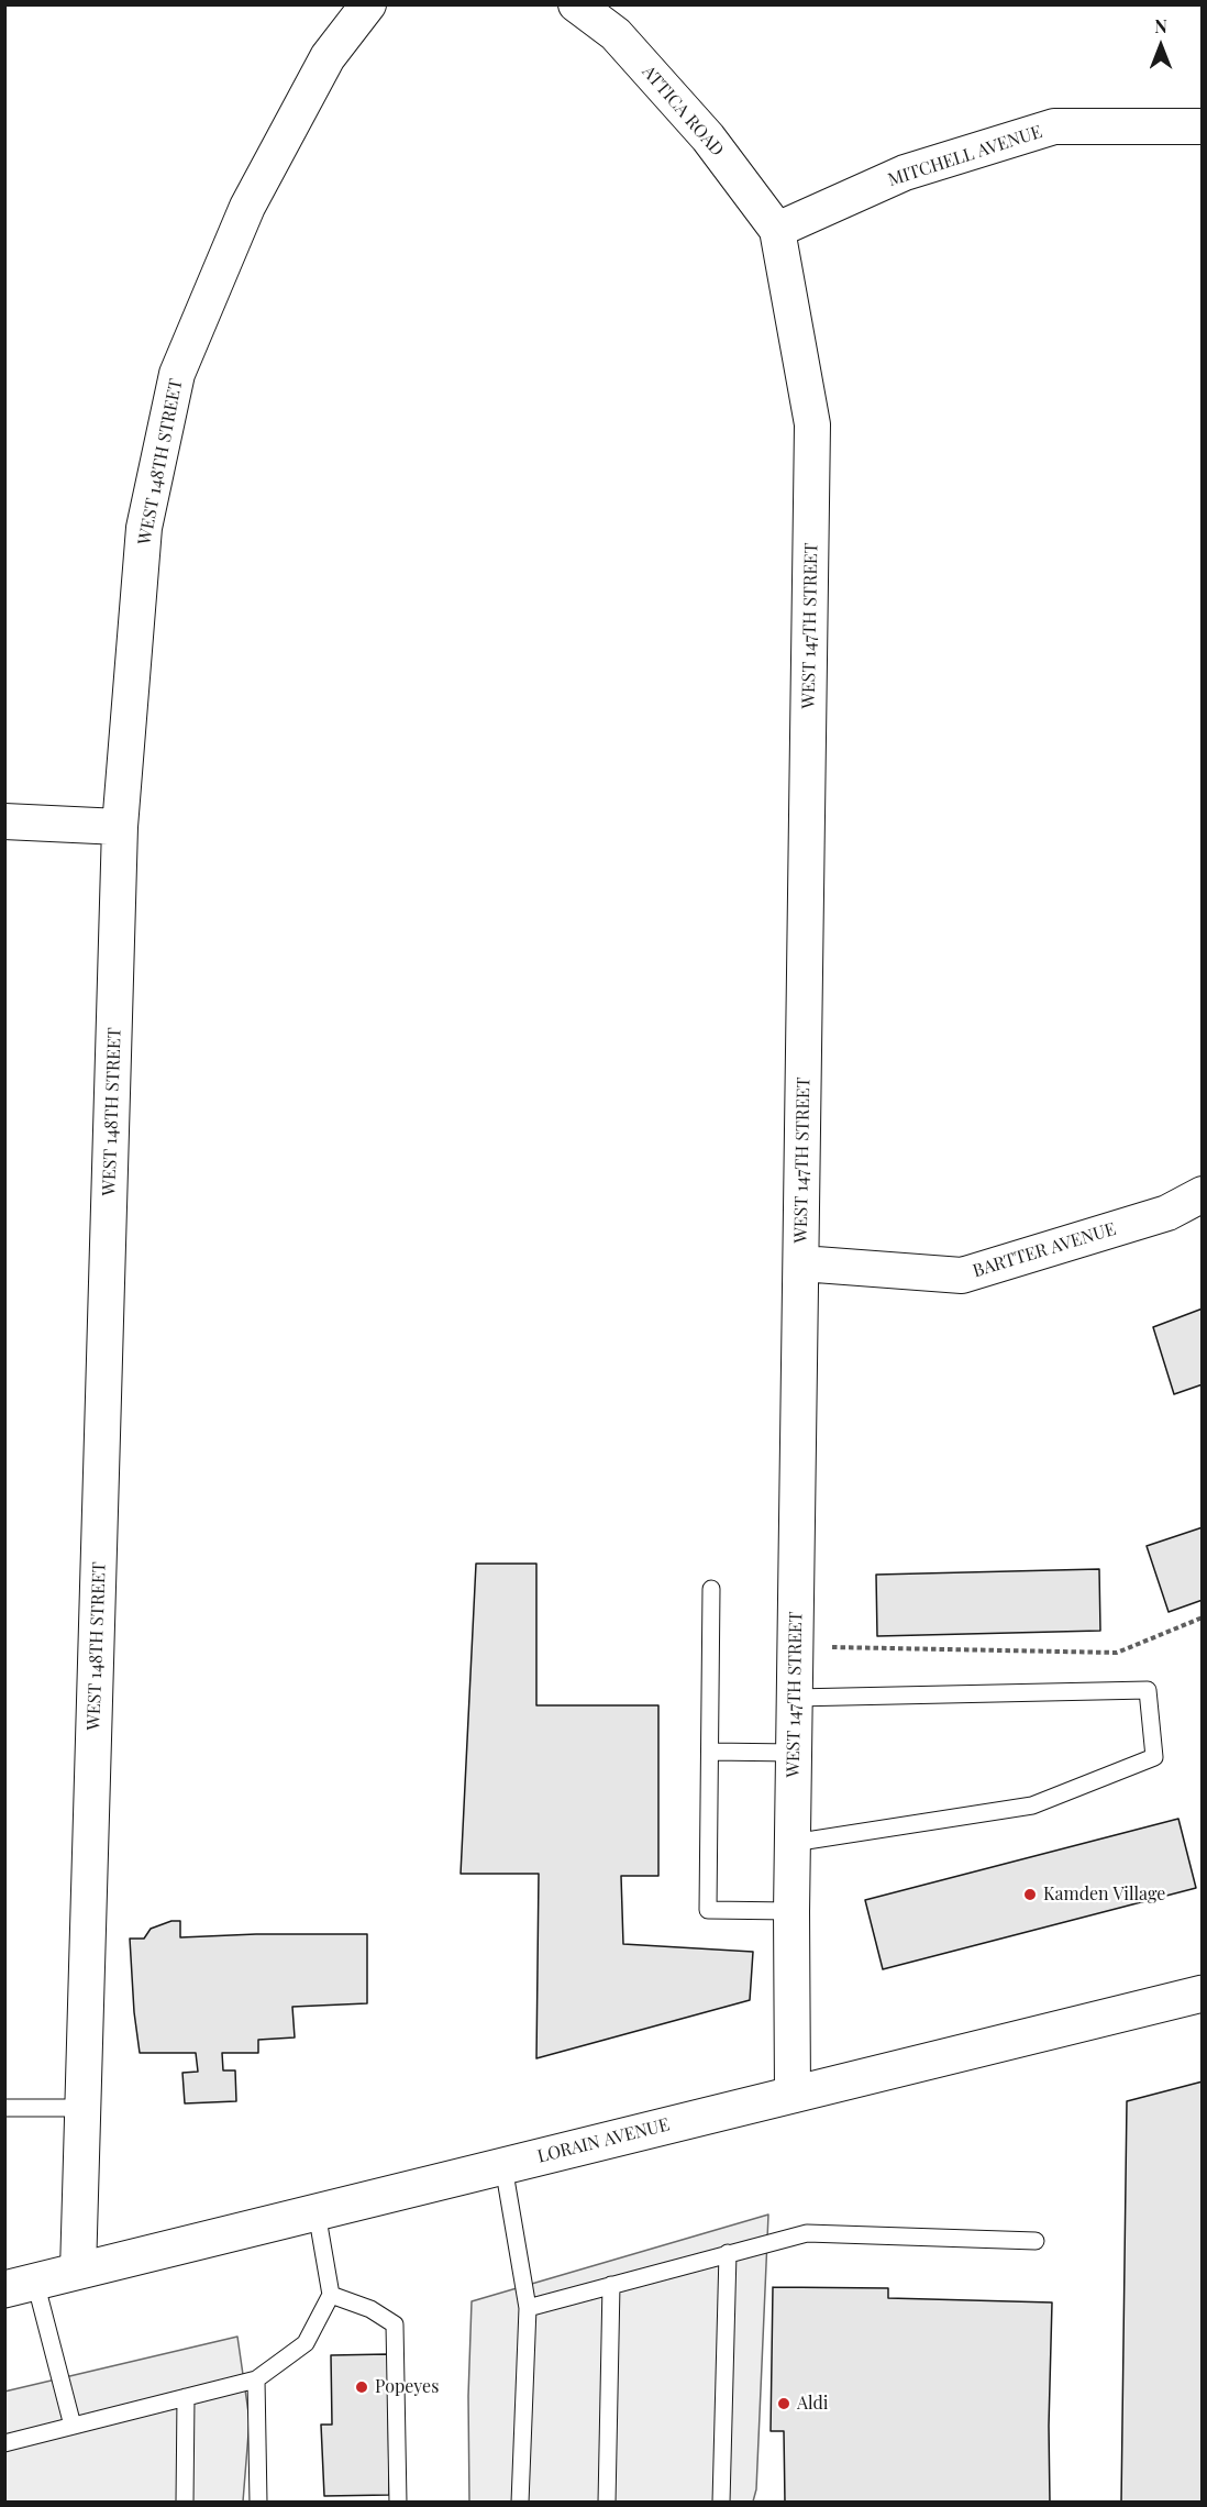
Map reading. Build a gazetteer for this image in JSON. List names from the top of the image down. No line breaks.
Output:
{"streets":{"main road":["LORAIN AVENUE"],"street":["ATTICA ROAD","MITCHELL AVENUE","WEST 148TH STREET","WEST 147TH STREET","BARTTER AVENUE"]},"crossings":[["ATTICA ROAD","MITCHELL AVENUE"],["ATTICA ROAD","WEST 147TH STREET"],["MITCHELL AVENUE","WEST 147TH STREET"],["WEST 148TH STREET","LORAIN AVENUE"],["WEST 147TH STREET","BARTTER AVENUE"],["WEST 147TH STREET","LORAIN AVENUE"]],"places":["Kamden Village","Popeyes","Aldi"],"north":"top"}
